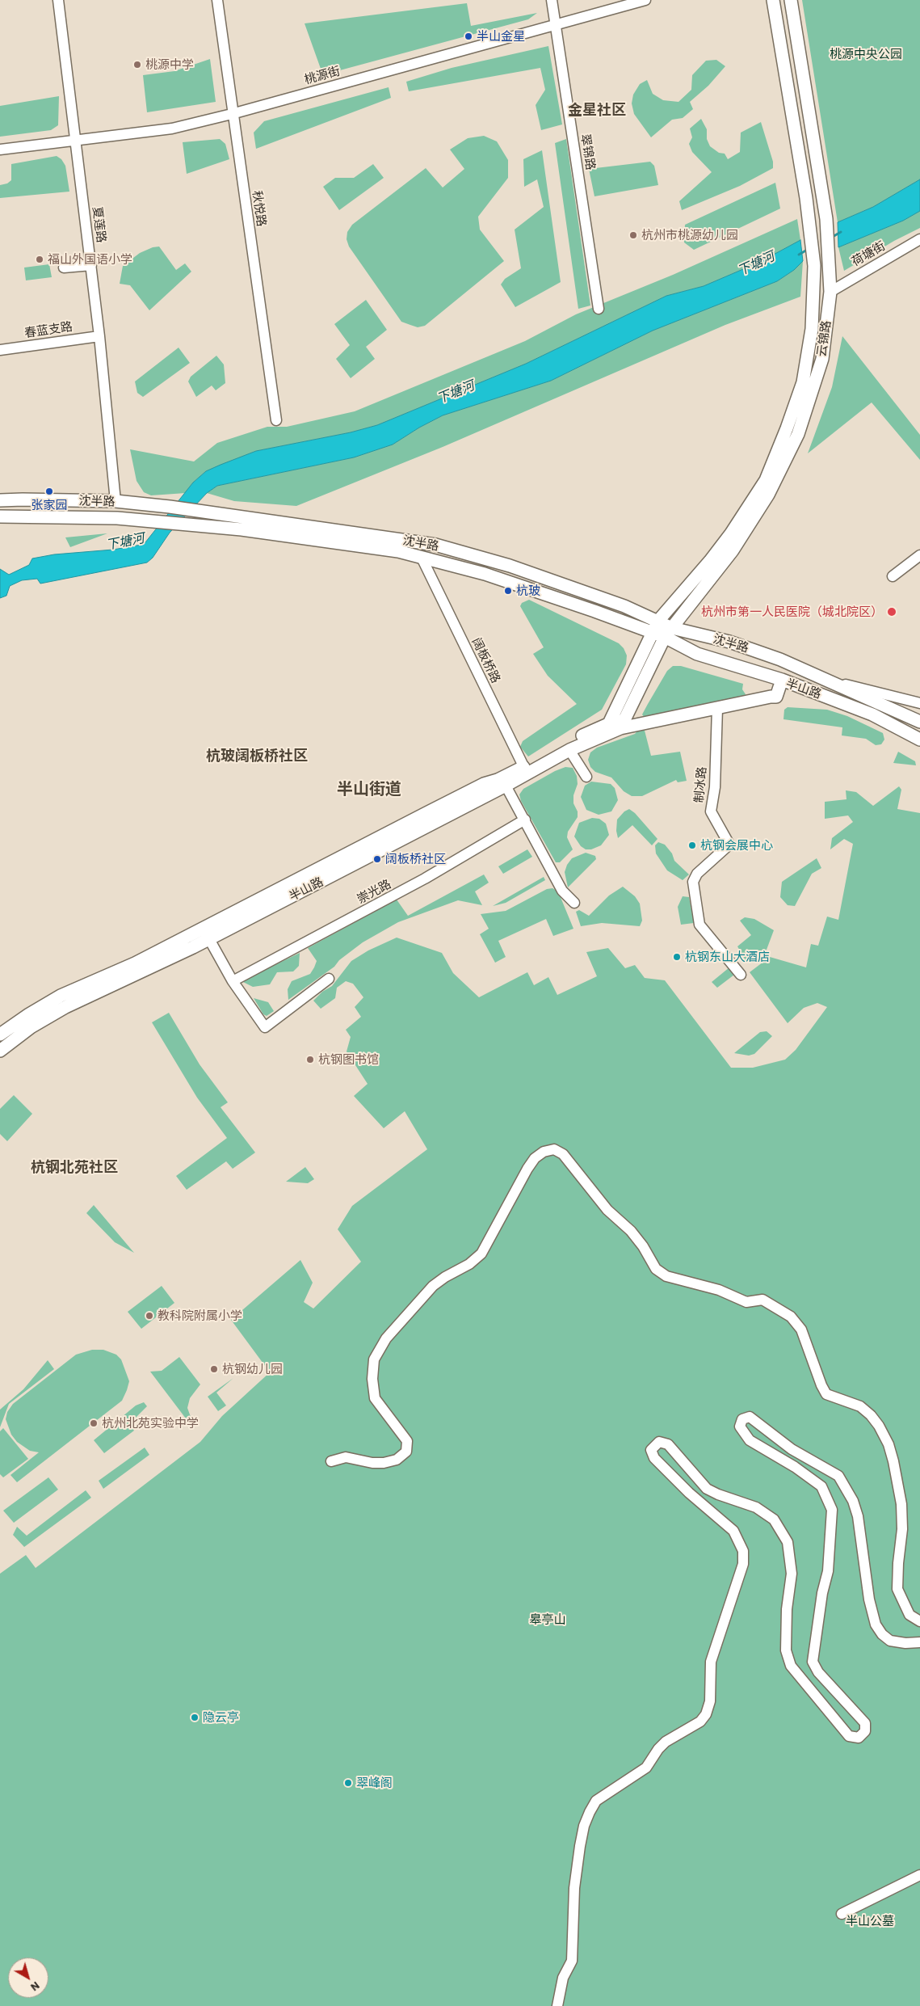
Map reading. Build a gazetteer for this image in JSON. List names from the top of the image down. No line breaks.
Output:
{"streets":{"main road":["云锦路","沈半路","半山路"],"street":["桃源街","翠锦路","秋悦路","夏莲路","荷塘街","春蓝支路","阔板桥路","制冰路","崇光路"]},"crossings":[["桃源街","翠锦路"],["桃源街","秋悦路"],["桃源街","夏莲路"],["夏莲路","春蓝支路"],["夏莲路","沈半路"],["荷塘街","云锦路"],["云锦路","沈半路"],["沈半路","阔板桥路"],["沈半路","半山路"],["阔板桥路","半山路"],["半山路","制冰路"]],"districts":["金星社区","杭玻阔板桥社区","半山街道","杭钢北苑社区"],"water":["下塘河"],"parks":["桃源中央公园","皋亭山","半山公墓"],"places":["半山金星","桃源中学","杭州市桃源幼儿园","福山外国语小学","张家园","杭玻","杭州市第一人民医院（城北院区）","杭钢会展中心","阔板桥社区","杭钢东山大酒店","杭钢图书馆","教科院附属小学","杭钢幼儿园","杭州北苑实验中学","隐云亭","翠峰阁"],"north":"bottom right"}
